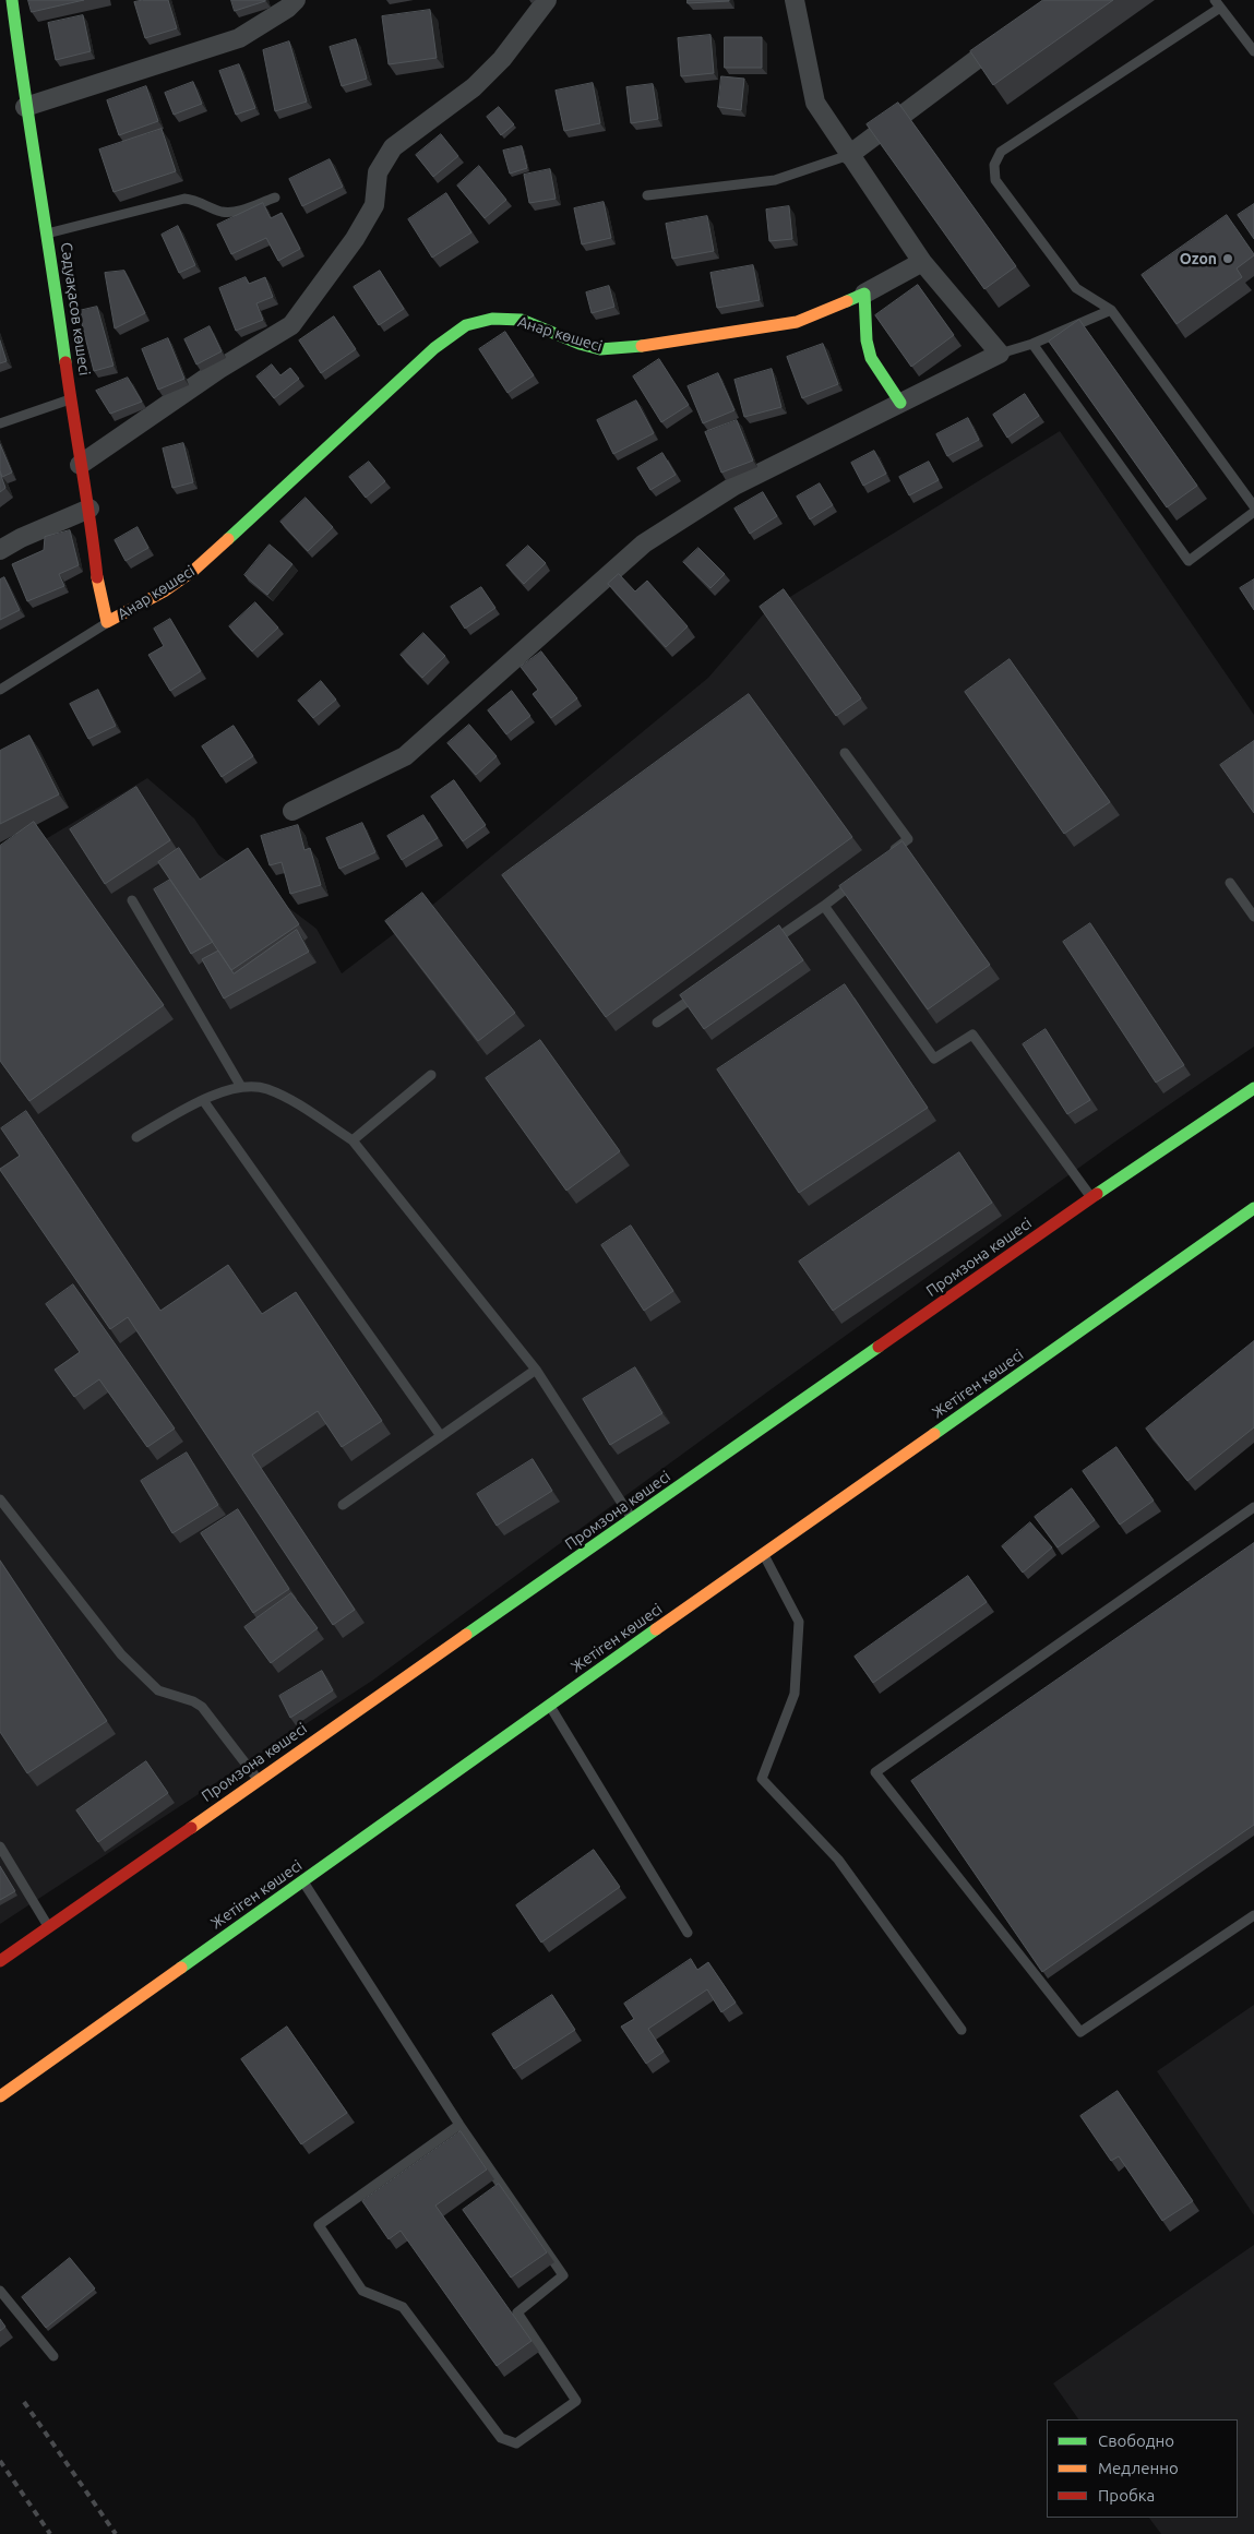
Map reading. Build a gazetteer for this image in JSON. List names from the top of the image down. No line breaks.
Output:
{"streets":{"street":["Сәдуақасов көшесі","Анар көшесі","Промзона көшесі","Жетіген көшесі"]},"crossings":[["Сәдуақасов көшесі","Анар көшесі"]],"places":["Ozon"],"legend":["Свободно","Медленно","Пробка"]}
